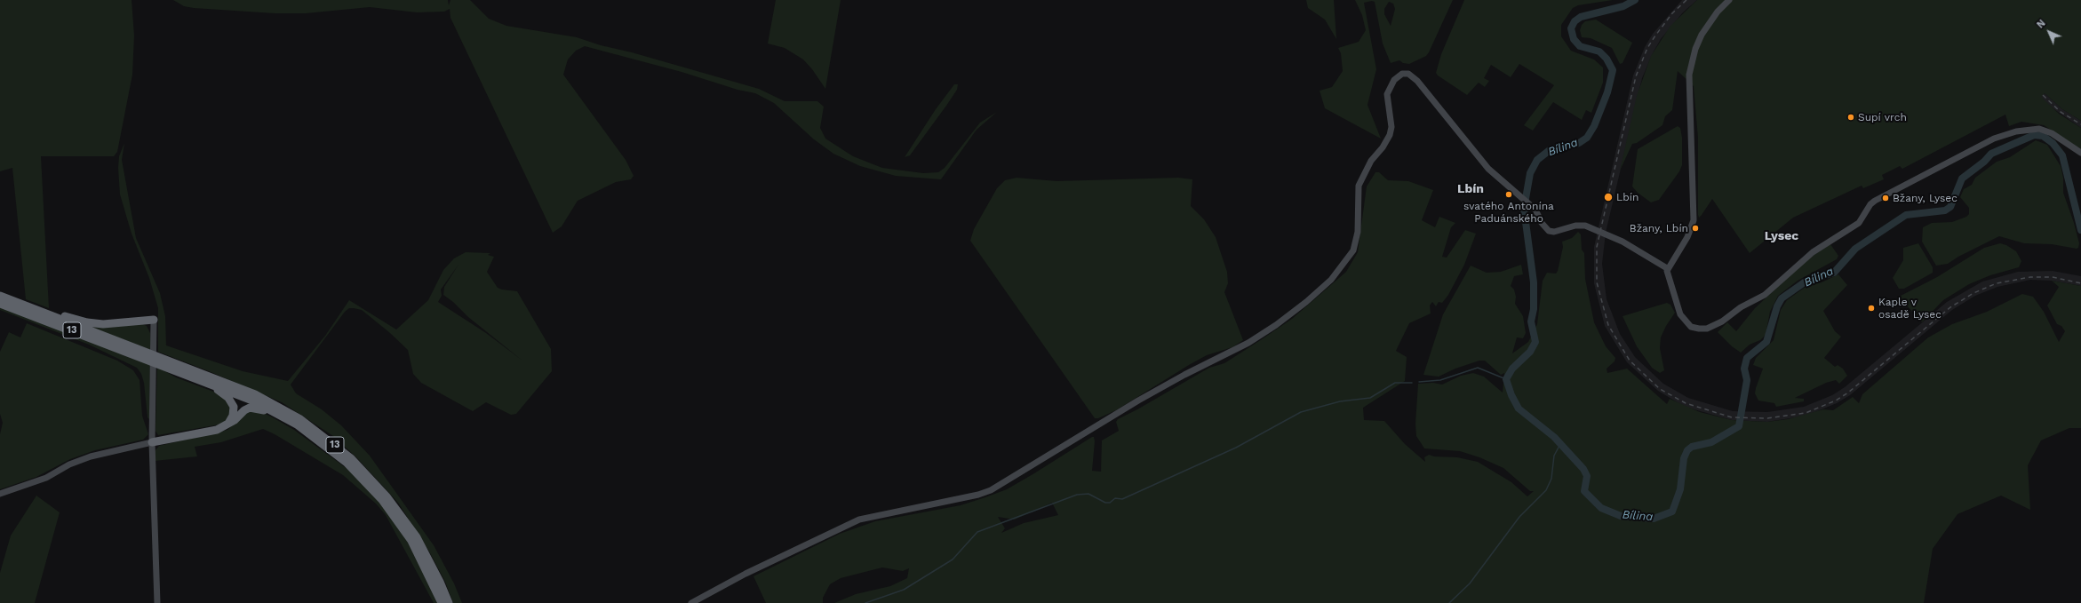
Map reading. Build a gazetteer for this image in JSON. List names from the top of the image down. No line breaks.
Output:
{"streets":{"highway":["13"]},"districts":["Lbín","Lysec"],"water":["Bílina"],"places":["Supí vrch","svatého Antonína Paduánského","Lbín","Bžany, Lysec","Bžany, Lbín","Kaple v osadě Lysec"],"north":"top left"}
